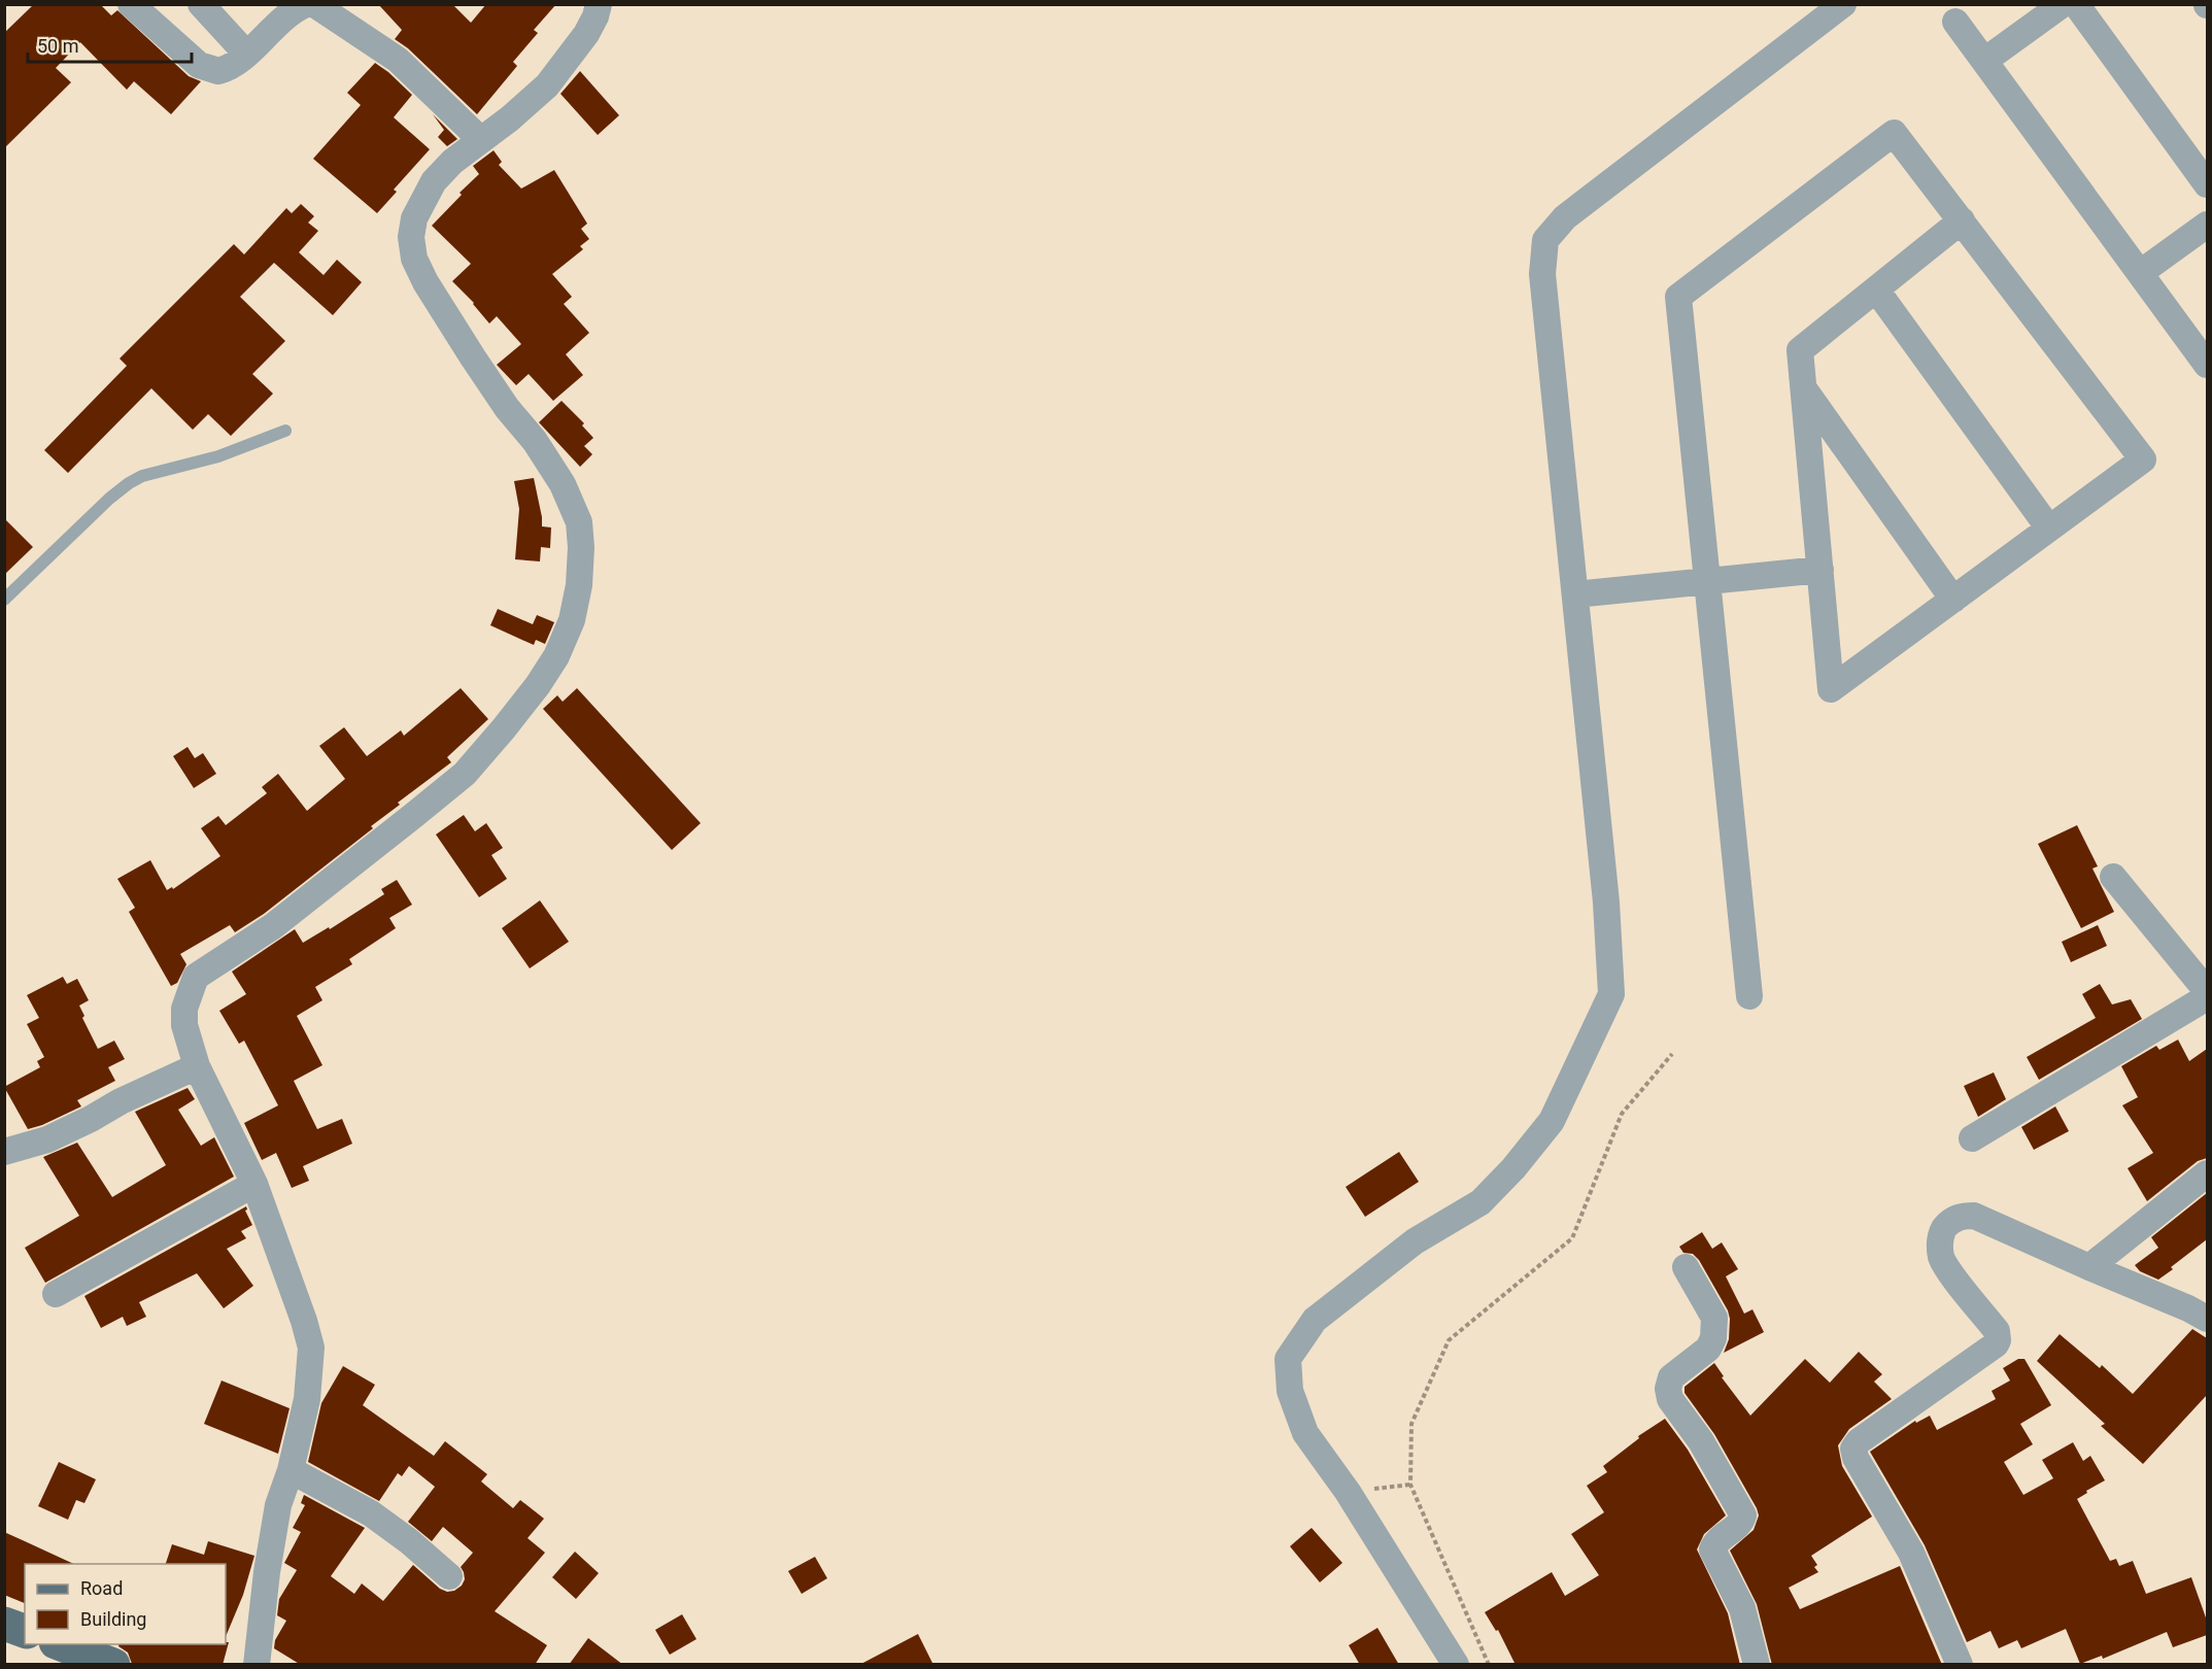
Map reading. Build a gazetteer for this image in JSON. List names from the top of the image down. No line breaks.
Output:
{"legend":["Road","Building"],"scale_bar":"50 m"}
